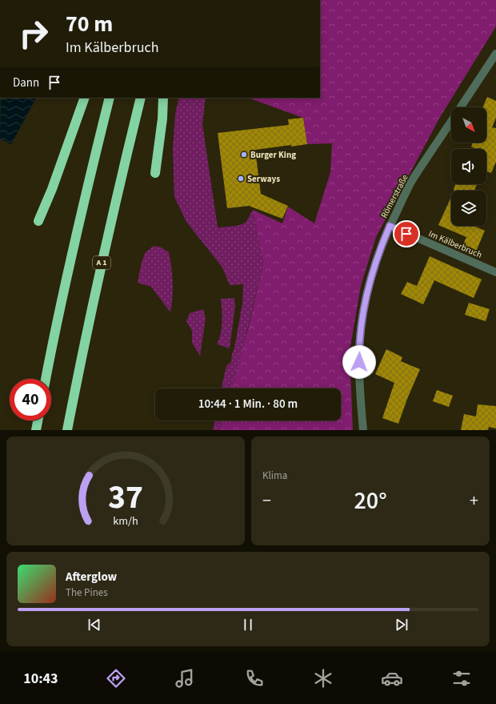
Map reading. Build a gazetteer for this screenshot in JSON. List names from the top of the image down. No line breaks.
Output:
{"streets":{"highway":["A 1"],"street":["Römerstraße","Im Kälberbruch"]},"crossings":[["Römerstraße","Im Kälberbruch"]],"places":["Burger King","Serways"],"north":"bottom right","page":{"turn":["70 m","Im Kälberbruch"],"then":"Dann","limit":"40","trip":"10:44 · 1 Min. · 80 m","tile":"Klima","heat":["−","20°","+"],"song":["Afterglow","The Pines"],"tabs":"10:43","gauge":["37","km/h"]}}
